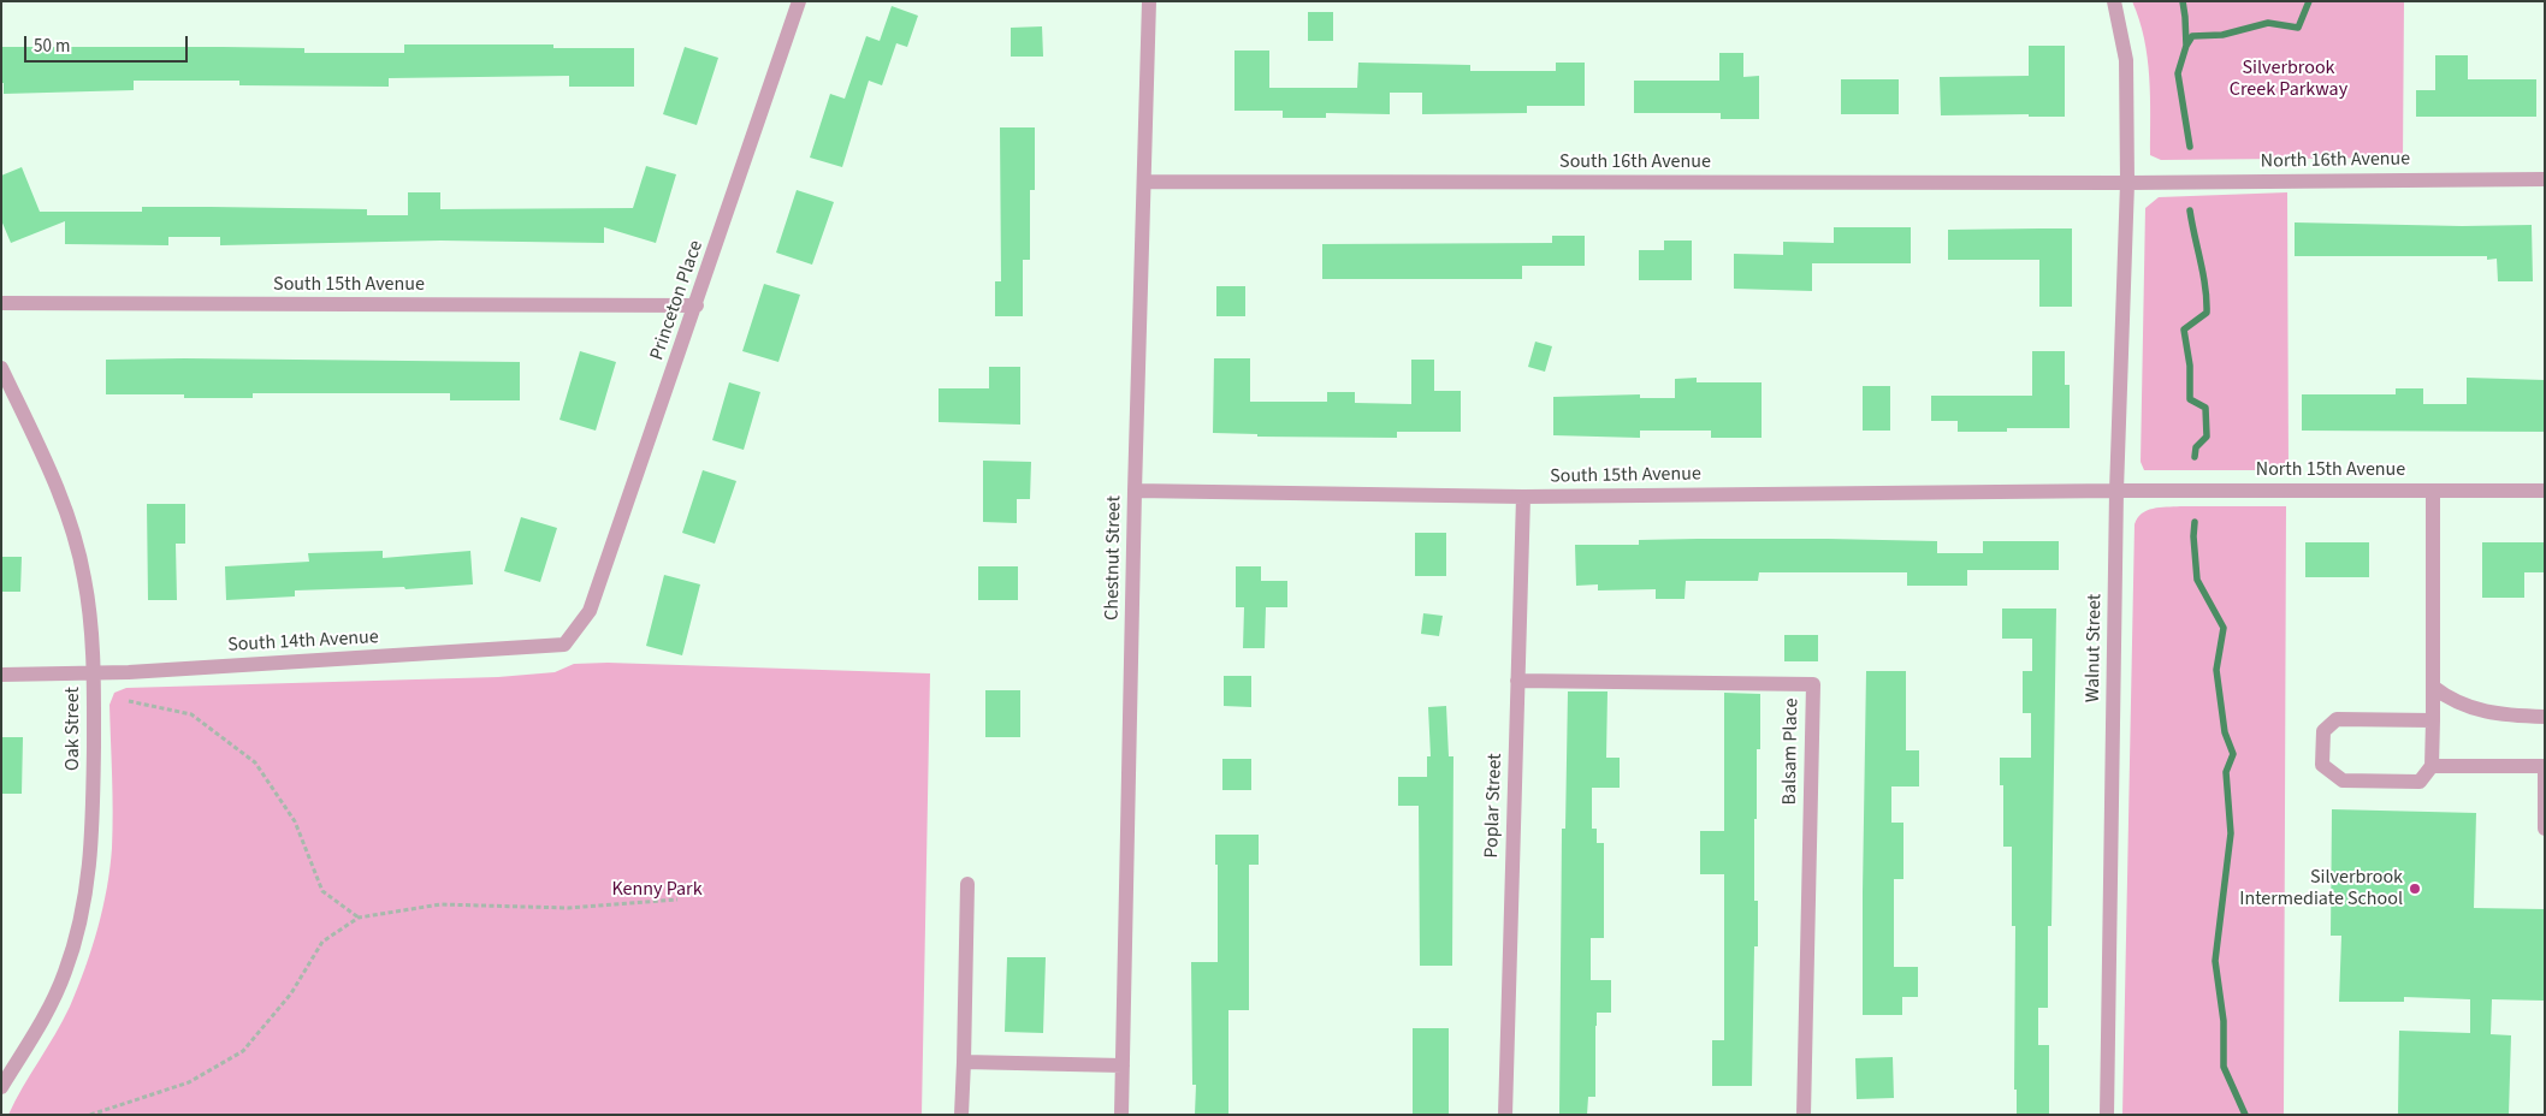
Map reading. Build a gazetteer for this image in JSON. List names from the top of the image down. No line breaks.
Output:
{"streets":{"street":["North 16th Avenue","South 16th Avenue","South 15th Avenue","Princeton Place","North 15th Avenue","Chestnut Street","South 14th Avenue","Walnut Street","Oak Street","Balsam Place","Poplar Street"]},"crossings":[["North 16th Avenue","South 16th Avenue"],["North 16th Avenue","Walnut Street"],["South 16th Avenue","Chestnut Street"],["South 16th Avenue","Walnut Street"],["South 15th Avenue","Princeton Place"],["South 15th Avenue","North 15th Avenue"],["South 15th Avenue","Chestnut Street"],["South 15th Avenue","Walnut Street"],["South 15th Avenue","Poplar Street"],["Princeton Place","South 14th Avenue"],["North 15th Avenue","Walnut Street"],["South 14th Avenue","Oak Street"],["Balsam Place","Poplar Street"]],"parks":["Silverbrook Creek Parkway","Kenny Park"],"places":["Silverbrook Intermediate School"],"scale_bar":"50 m"}
